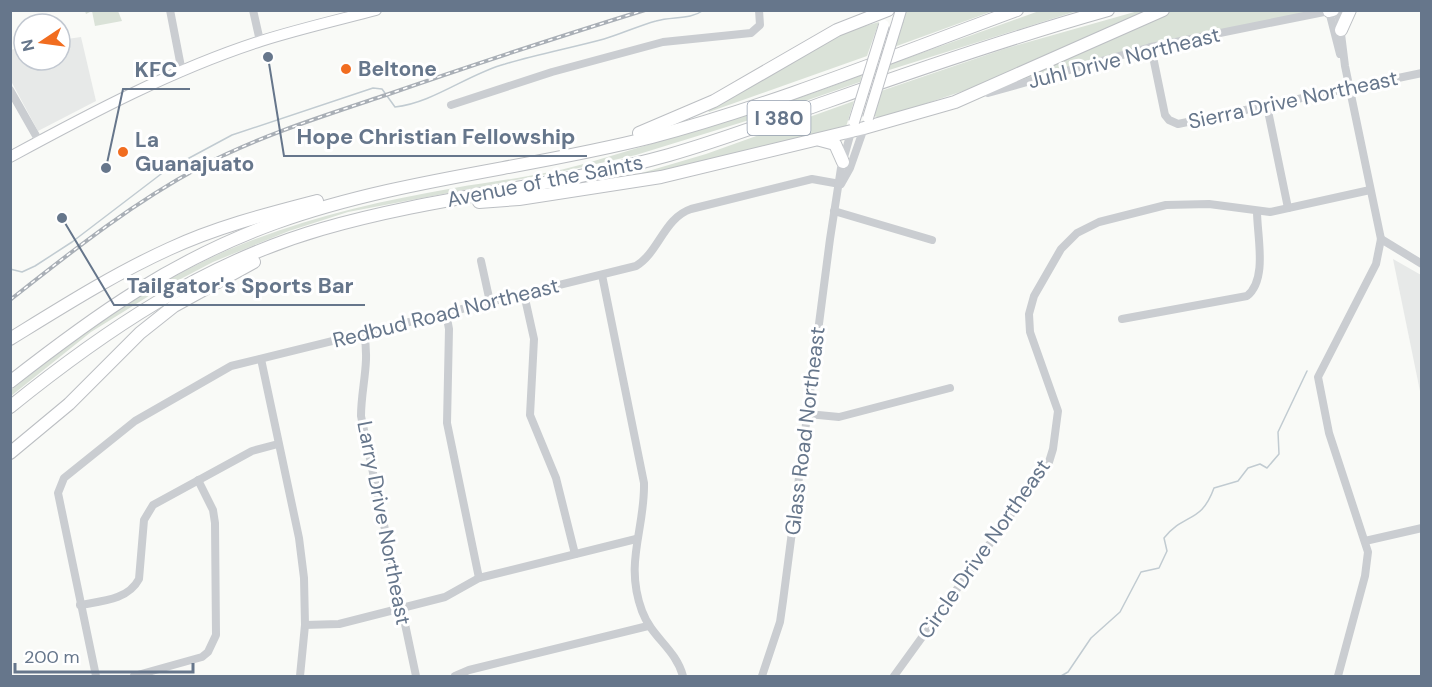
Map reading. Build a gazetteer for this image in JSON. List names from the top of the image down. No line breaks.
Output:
{"streets":{"highway":["I 380","Avenue of the Saints"],"street":["Juhl Drive Northeast","Sierra Drive Northeast","Redbud Road Northeast","Glass Road Northeast","Larry Drive Northeast","Circle Drive Northeast"]},"crossings":[["Juhl Drive Northeast","Sierra Drive Northeast"],["Redbud Road Northeast","Glass Road Northeast"],["Redbud Road Northeast","Larry Drive Northeast"]],"places":["Hope Christian Fellowship","Beltone","La Guanajuato","KFC","Tailgator's Sports Bar"],"scale_bar":"200 m","north":"left"}
